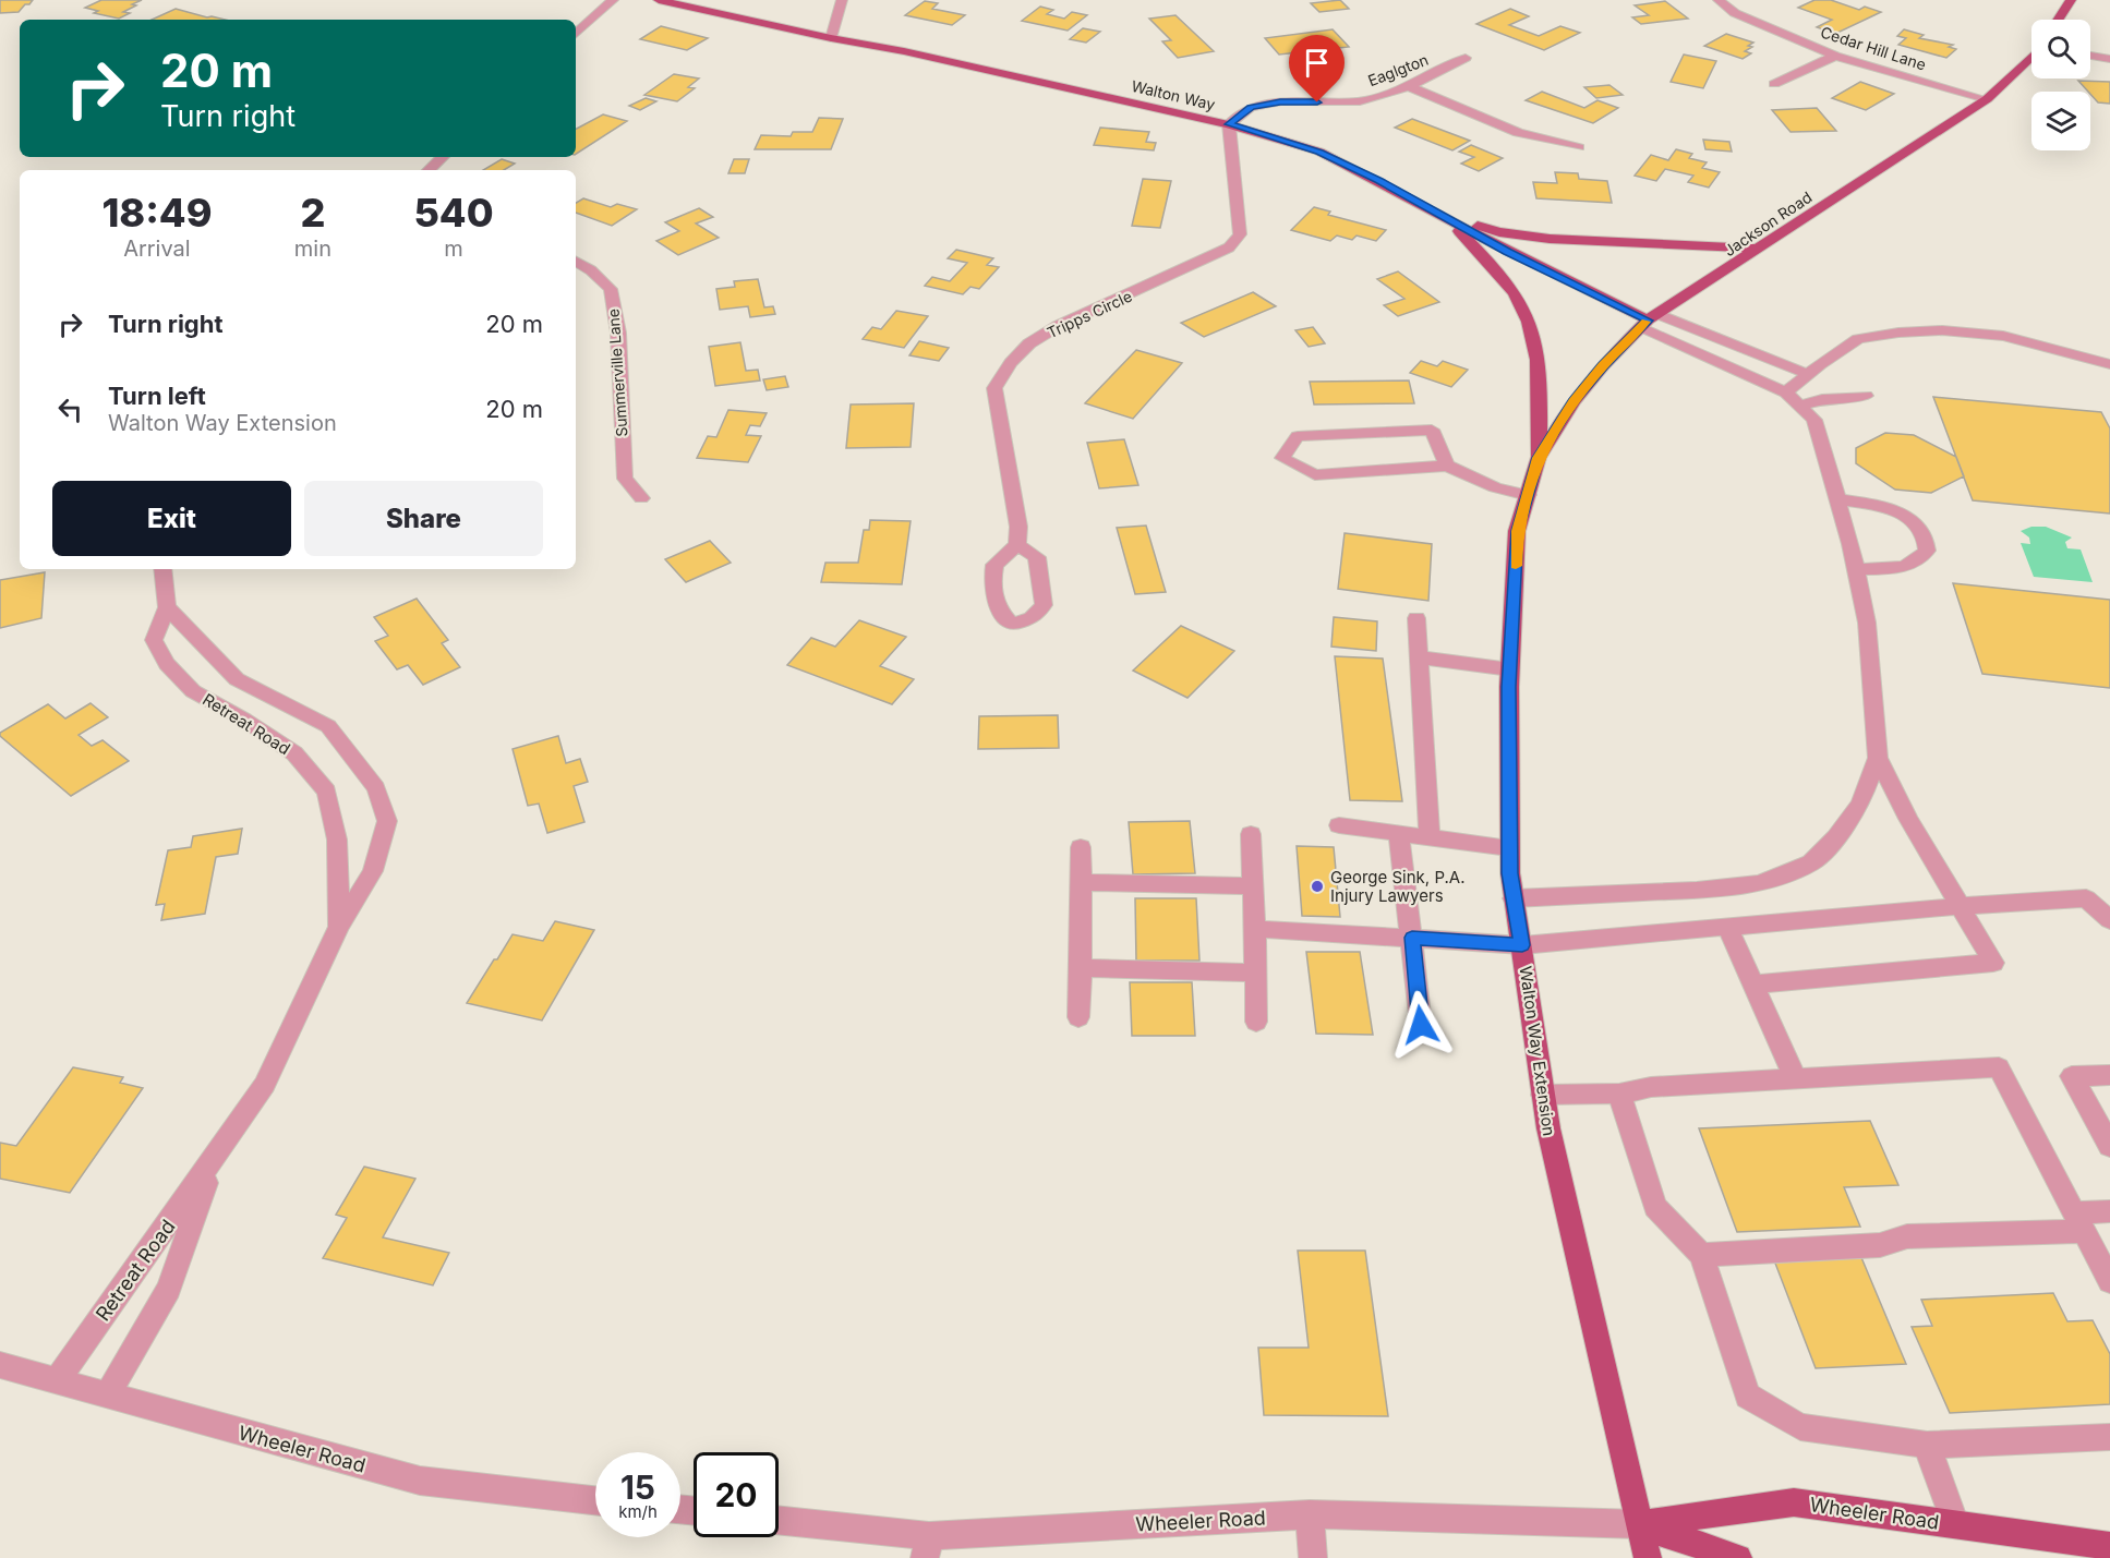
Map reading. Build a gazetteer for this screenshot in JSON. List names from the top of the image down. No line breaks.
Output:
{"streets":{"main road":["Walton Way","Jackson Road","Walton Way Extension","Wheeler Road"],"street":["Cedar Hill Lane","Eaglgton","Tripps Circle","Summerville Lane","Retreat Road"]},"crossings":[["Cedar Hill Lane","Jackson Road"],["Eaglgton","Walton Way"],["Eaglgton","Tripps Circle"],["Walton Way","Jackson Road"],["Walton Way","Tripps Circle"],["Jackson Road","Walton Way Extension"],["Retreat Road","Wheeler Road"],["Walton Way Extension","Wheeler Road"]],"places":["George Sink, P.A. Injury Lawyers"],"page":{"turn":["20 m","Turn right"],"eta":["18:49","Arrival","2","min","540","m"],"list":[{"name":"Turn right","value":"20 m"},{"name":"Turn left","note":"Walton Way Extension","value":"20 m"}],"buttons":["Exit","Share"],"speed":"15 km/h","limit":"20"}}
